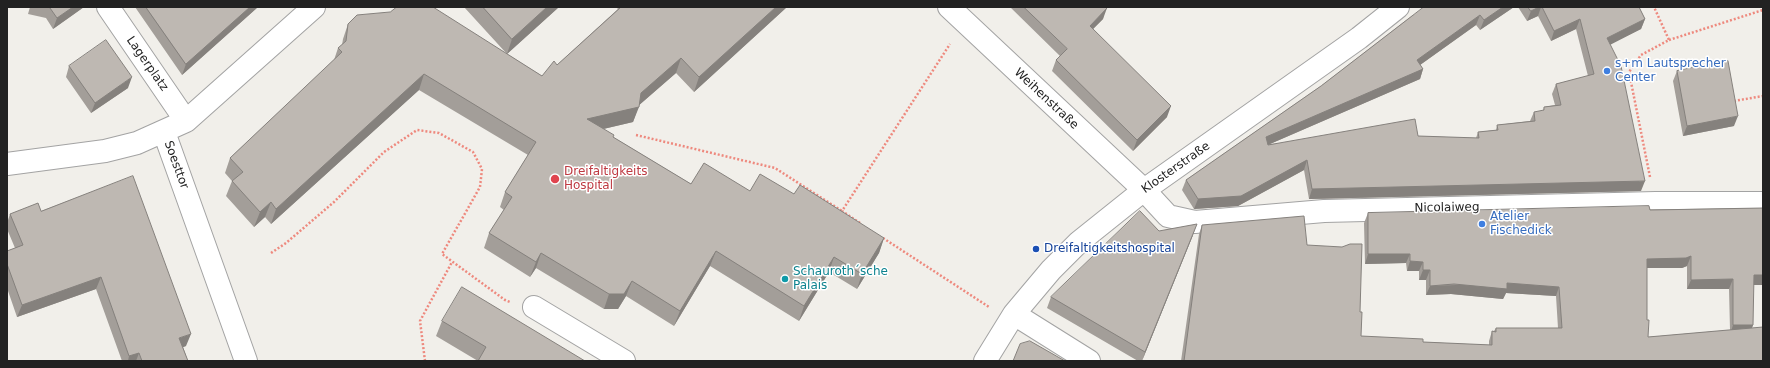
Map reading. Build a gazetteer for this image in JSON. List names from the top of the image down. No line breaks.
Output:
{"streets":{"street":["Lagerplatz","Weihenstraße","Soesttor","Klosterstraße","Nicolaiweg"]},"crossings":[["Lagerplatz","Soesttor"],["Weihenstraße","Klosterstraße"],["Weihenstraße","Nicolaiweg"],["Klosterstraße","Nicolaiweg"]],"places":["s+m Lautsprecher Center","Dreifaltigkeits Hospital","Atelier Fischedick","Dreifaltigkeitshospital","Schauroth´sche Palais"]}
